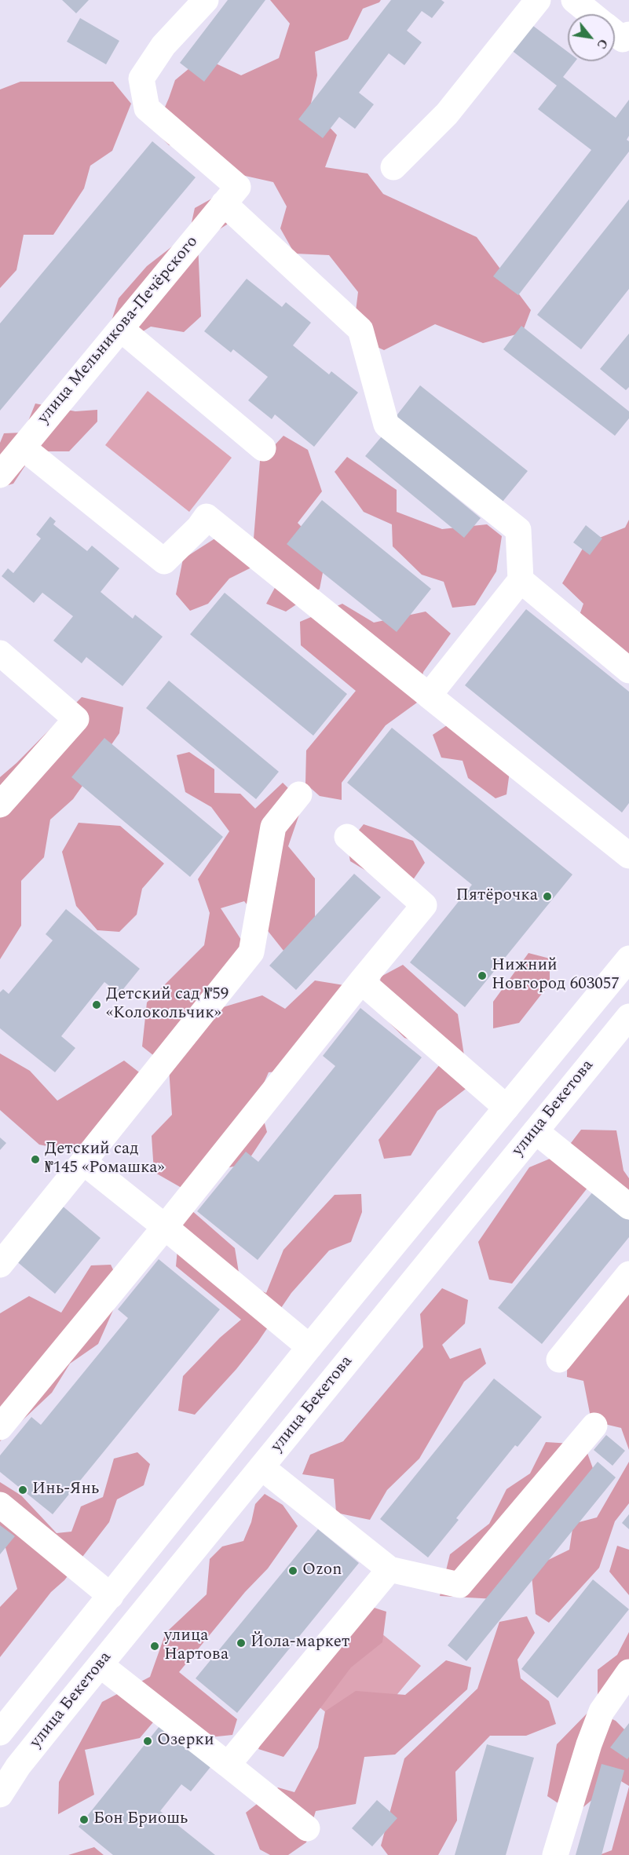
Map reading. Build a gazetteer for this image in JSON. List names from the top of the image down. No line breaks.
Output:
{"streets":{"main road":["улица Мельникова-Печёрского","улица Бекетова"]},"places":["Пятёрочка","Нижний Новгород 603057","Детский сад №59 «Колокольчик»","Детский сад №145 «Ромашка»","Инь-Янь","Ozon","Йола-маркет","улица Нартова","Озерки","Бон Бриошь"],"north":"bottom right"}
